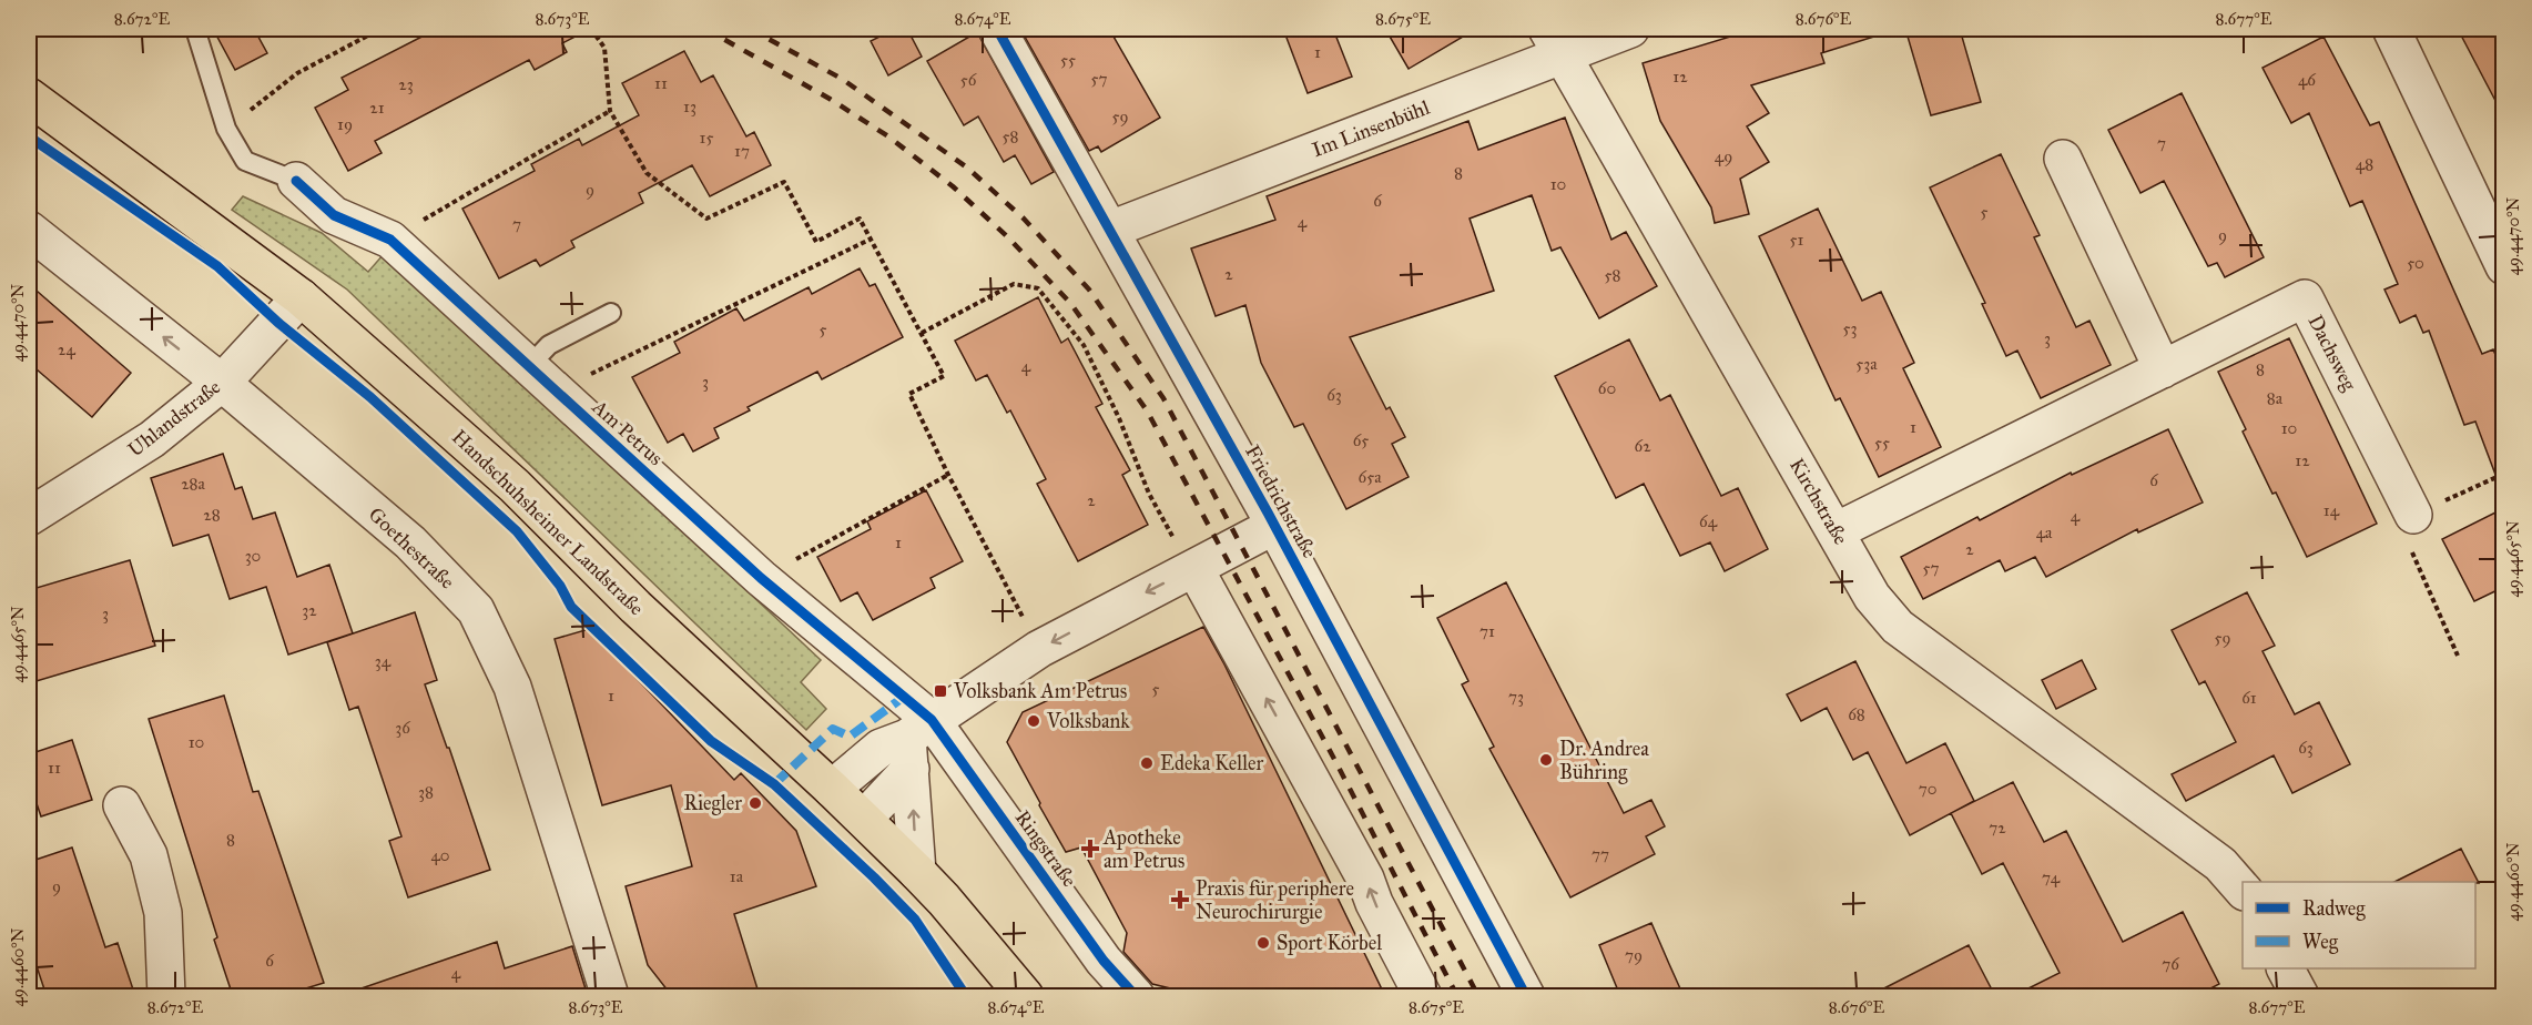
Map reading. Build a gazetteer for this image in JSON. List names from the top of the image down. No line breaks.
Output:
{"streets":{"main road":["Handschuhsheimer Landstraße"],"street":["Im Linsenbühl","Dachsweg","Uhlandstraße","Am Petrus","Friedrichstraße","Kirchstraße","Goethestraße","Ringstraße"]},"crossings":[["Im Linsenbühl","Friedrichstraße"],["Im Linsenbühl","Kirchstraße"],["Dachsweg","Kirchstraße"],["Uhlandstraße","Handschuhsheimer Landstraße"],["Uhlandstraße","Goethestraße"],["Am Petrus","Ringstraße"]],"places":{"transit":["Volksbank Am Petrus"],"other":["Volksbank","Dr. Andrea Bühring","Edeka Keller","Riegler","Sport Körbel"],"health":["Apotheke am Petrus","Praxis für periphere Neurochirurgie"]},"house_numbers":["1","55","12","57","56","46","11","23","13","21","59","19","58","15","7","17","49","48","8","10","9","6","5","4","7","9","51","50","2","58","53","5","3","24","53a","4","8","3","60","63","8a","1","10","65","55","62","12","65a","6","28a","2","14","28","4","64","4a","1","2","30","57","32","3","71","59","34","5","1","73","61","68","36","10","63","11","70","38","72","8","77","40","1a","74","9","79","6","76","4"],"legend":["Radweg","Weg"],"coordinates":["8.672°E","8.673°E","8.674°E","8.675°E","8.676°E","8.677°E","49.4470°N","49.4465°N","49.4460°N"]}
